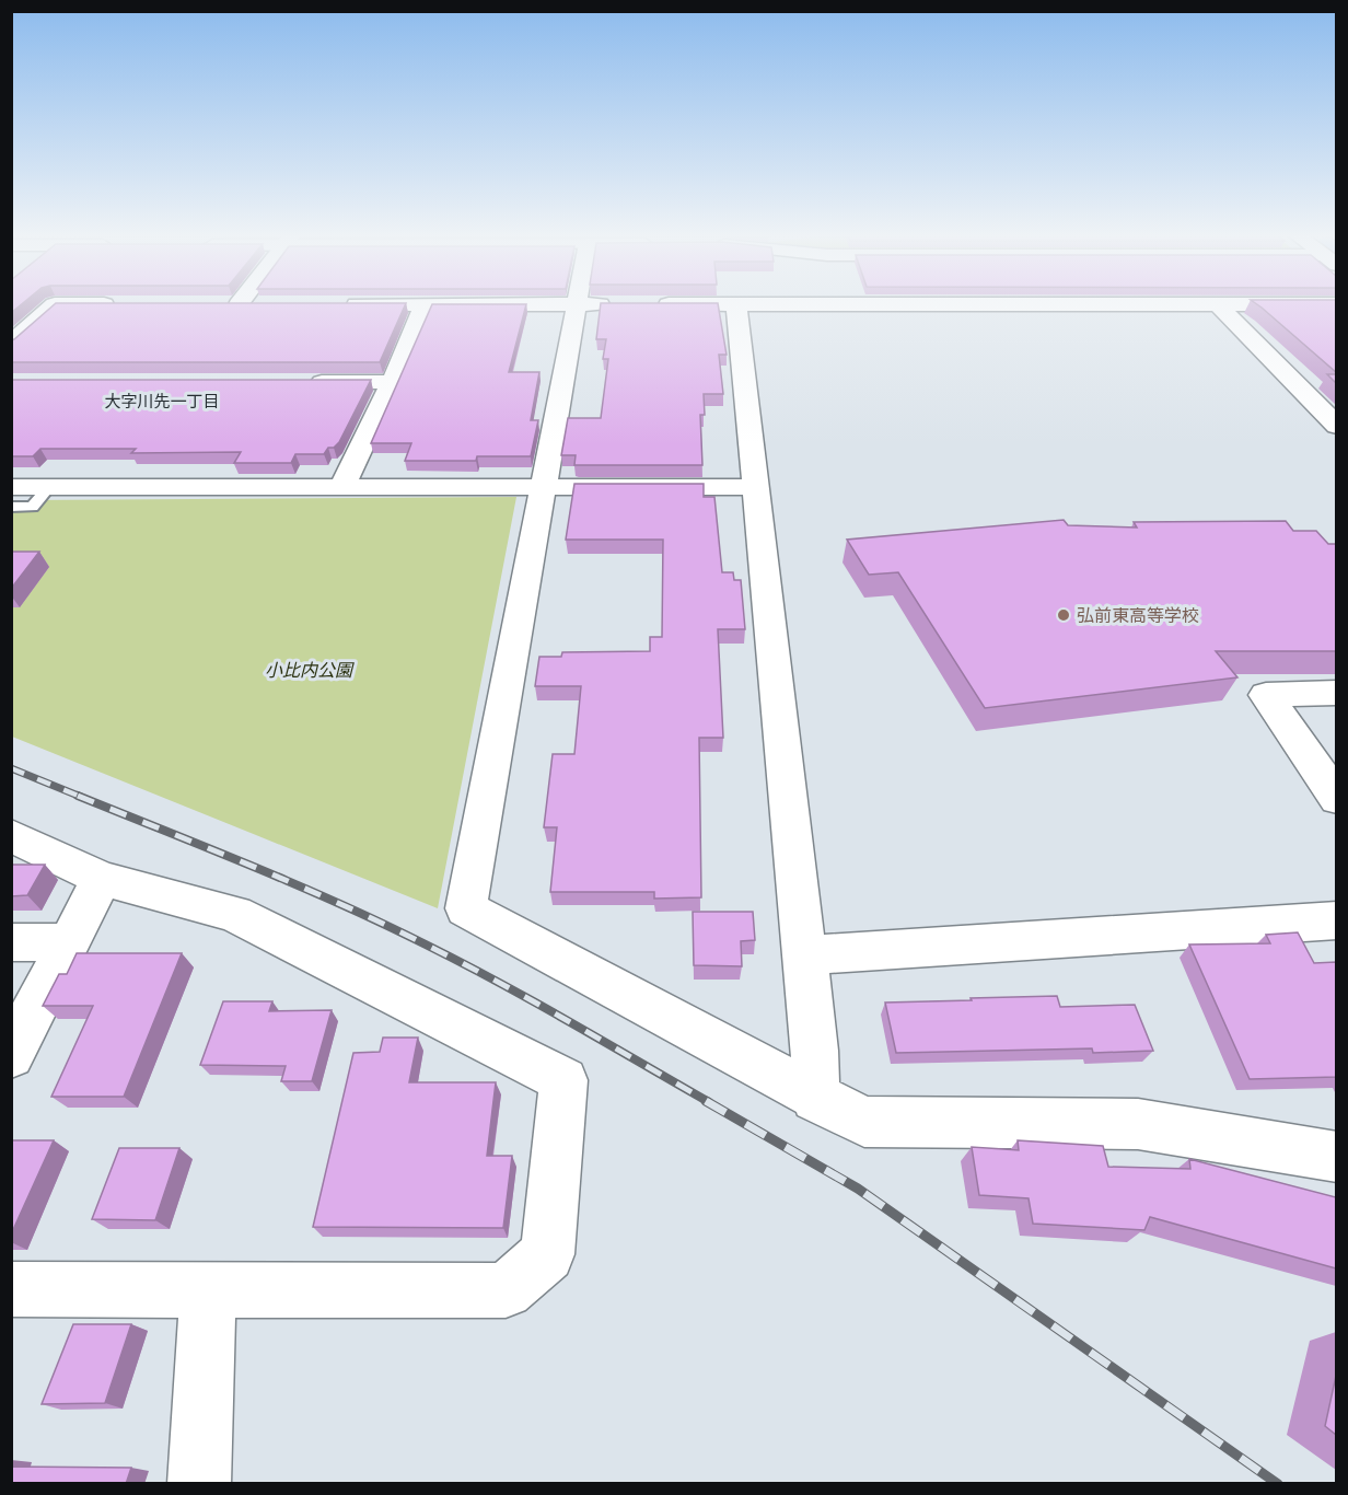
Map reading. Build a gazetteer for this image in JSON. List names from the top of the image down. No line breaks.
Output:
{"districts":["大字川先一丁目"],"parks":["小比内公園"],"places":["弘前東高等学校"]}
